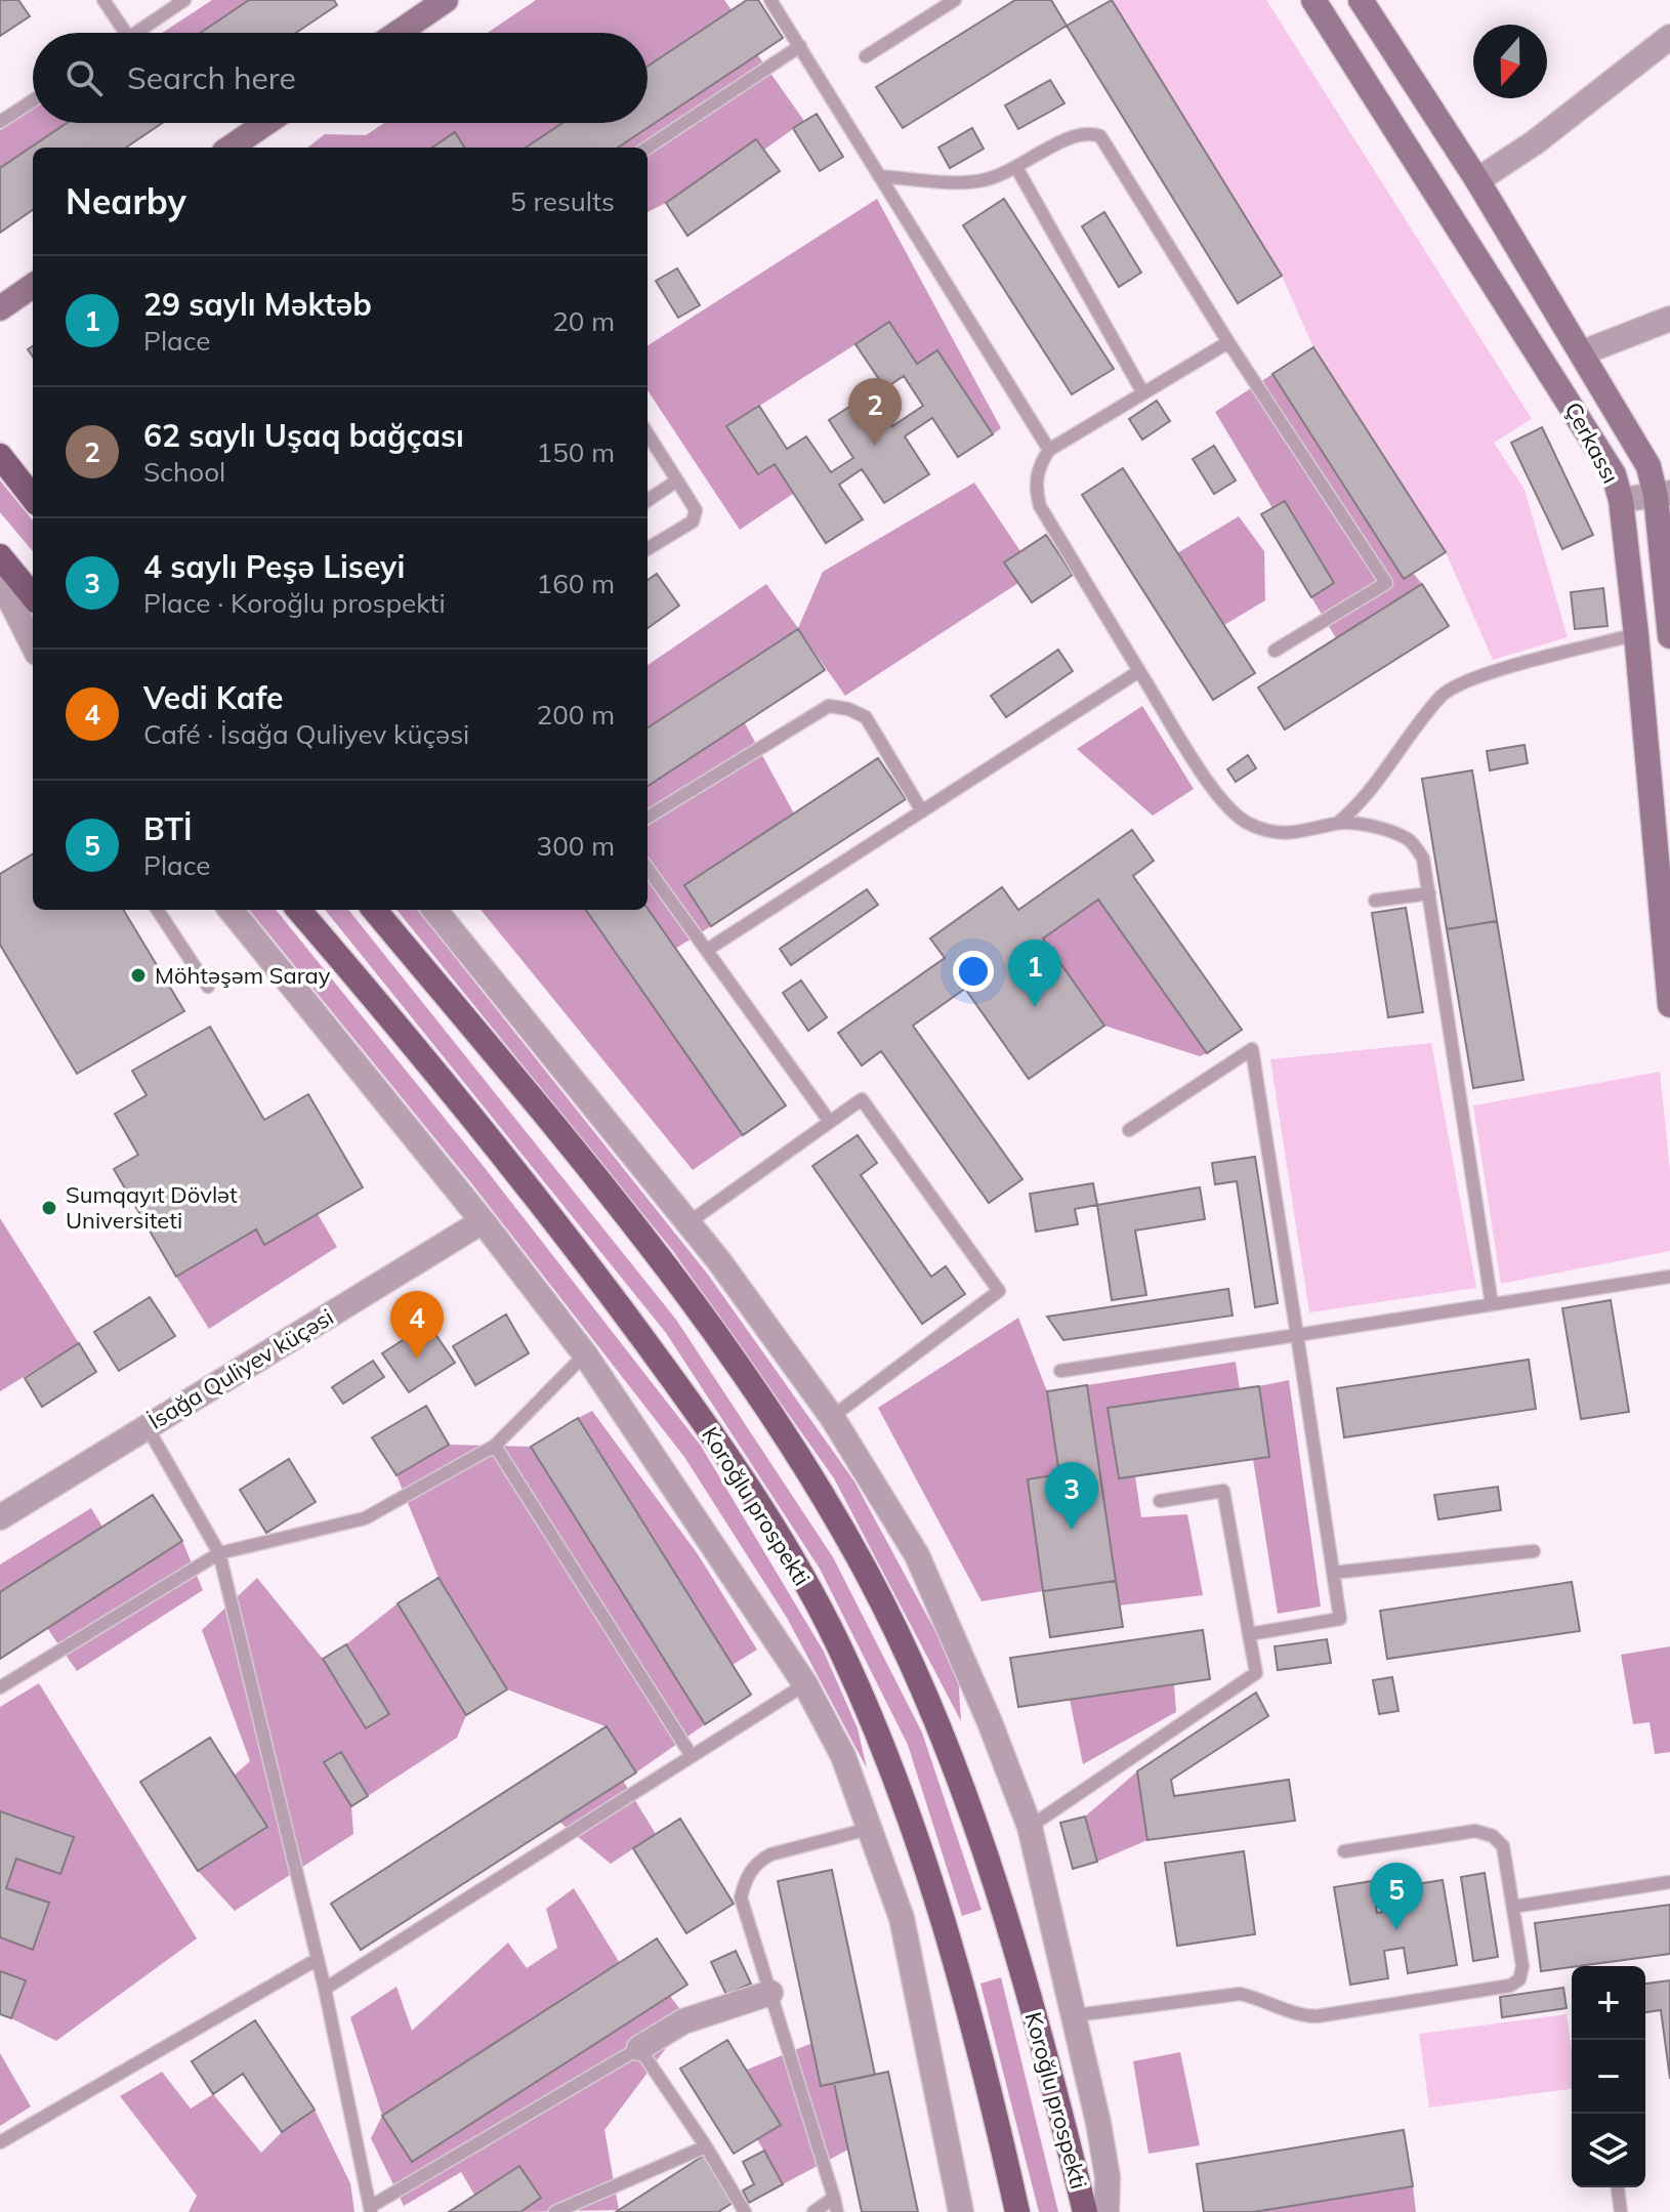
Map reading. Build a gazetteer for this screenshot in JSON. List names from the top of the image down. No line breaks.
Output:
{"streets":{"main road":["Koroğlu prospekti"],"street":["Çerkassı","İsağa Quliyev küçəsi"]},"places":["Möhtəşəm Saray","Sumqayıt Dövlət Universiteti"],"north":"bottom","page":{"search":"Search here","heading":["Nearby","5 results"],"list":[{"mark":"1","name":"29 saylı Məktəb","note":"Place","value":"20 m"},{"mark":"2","name":"62 saylı Uşaq bağçası","note":"School","value":"150 m"},{"mark":"3","name":"4 saylı Peşə Liseyi","note":"Place · Koroğlu prospekti","value":"160 m"},{"mark":"4","name":"Vedi Kafe","note":"Café · İsağa Quliyev küçəsi","value":"200 m"},{"mark":"5","name":"BTİ","note":"Place","value":"300 m"}],"pins":["2","1","4","3","5"],"map_buttons":["+","−"]}}
